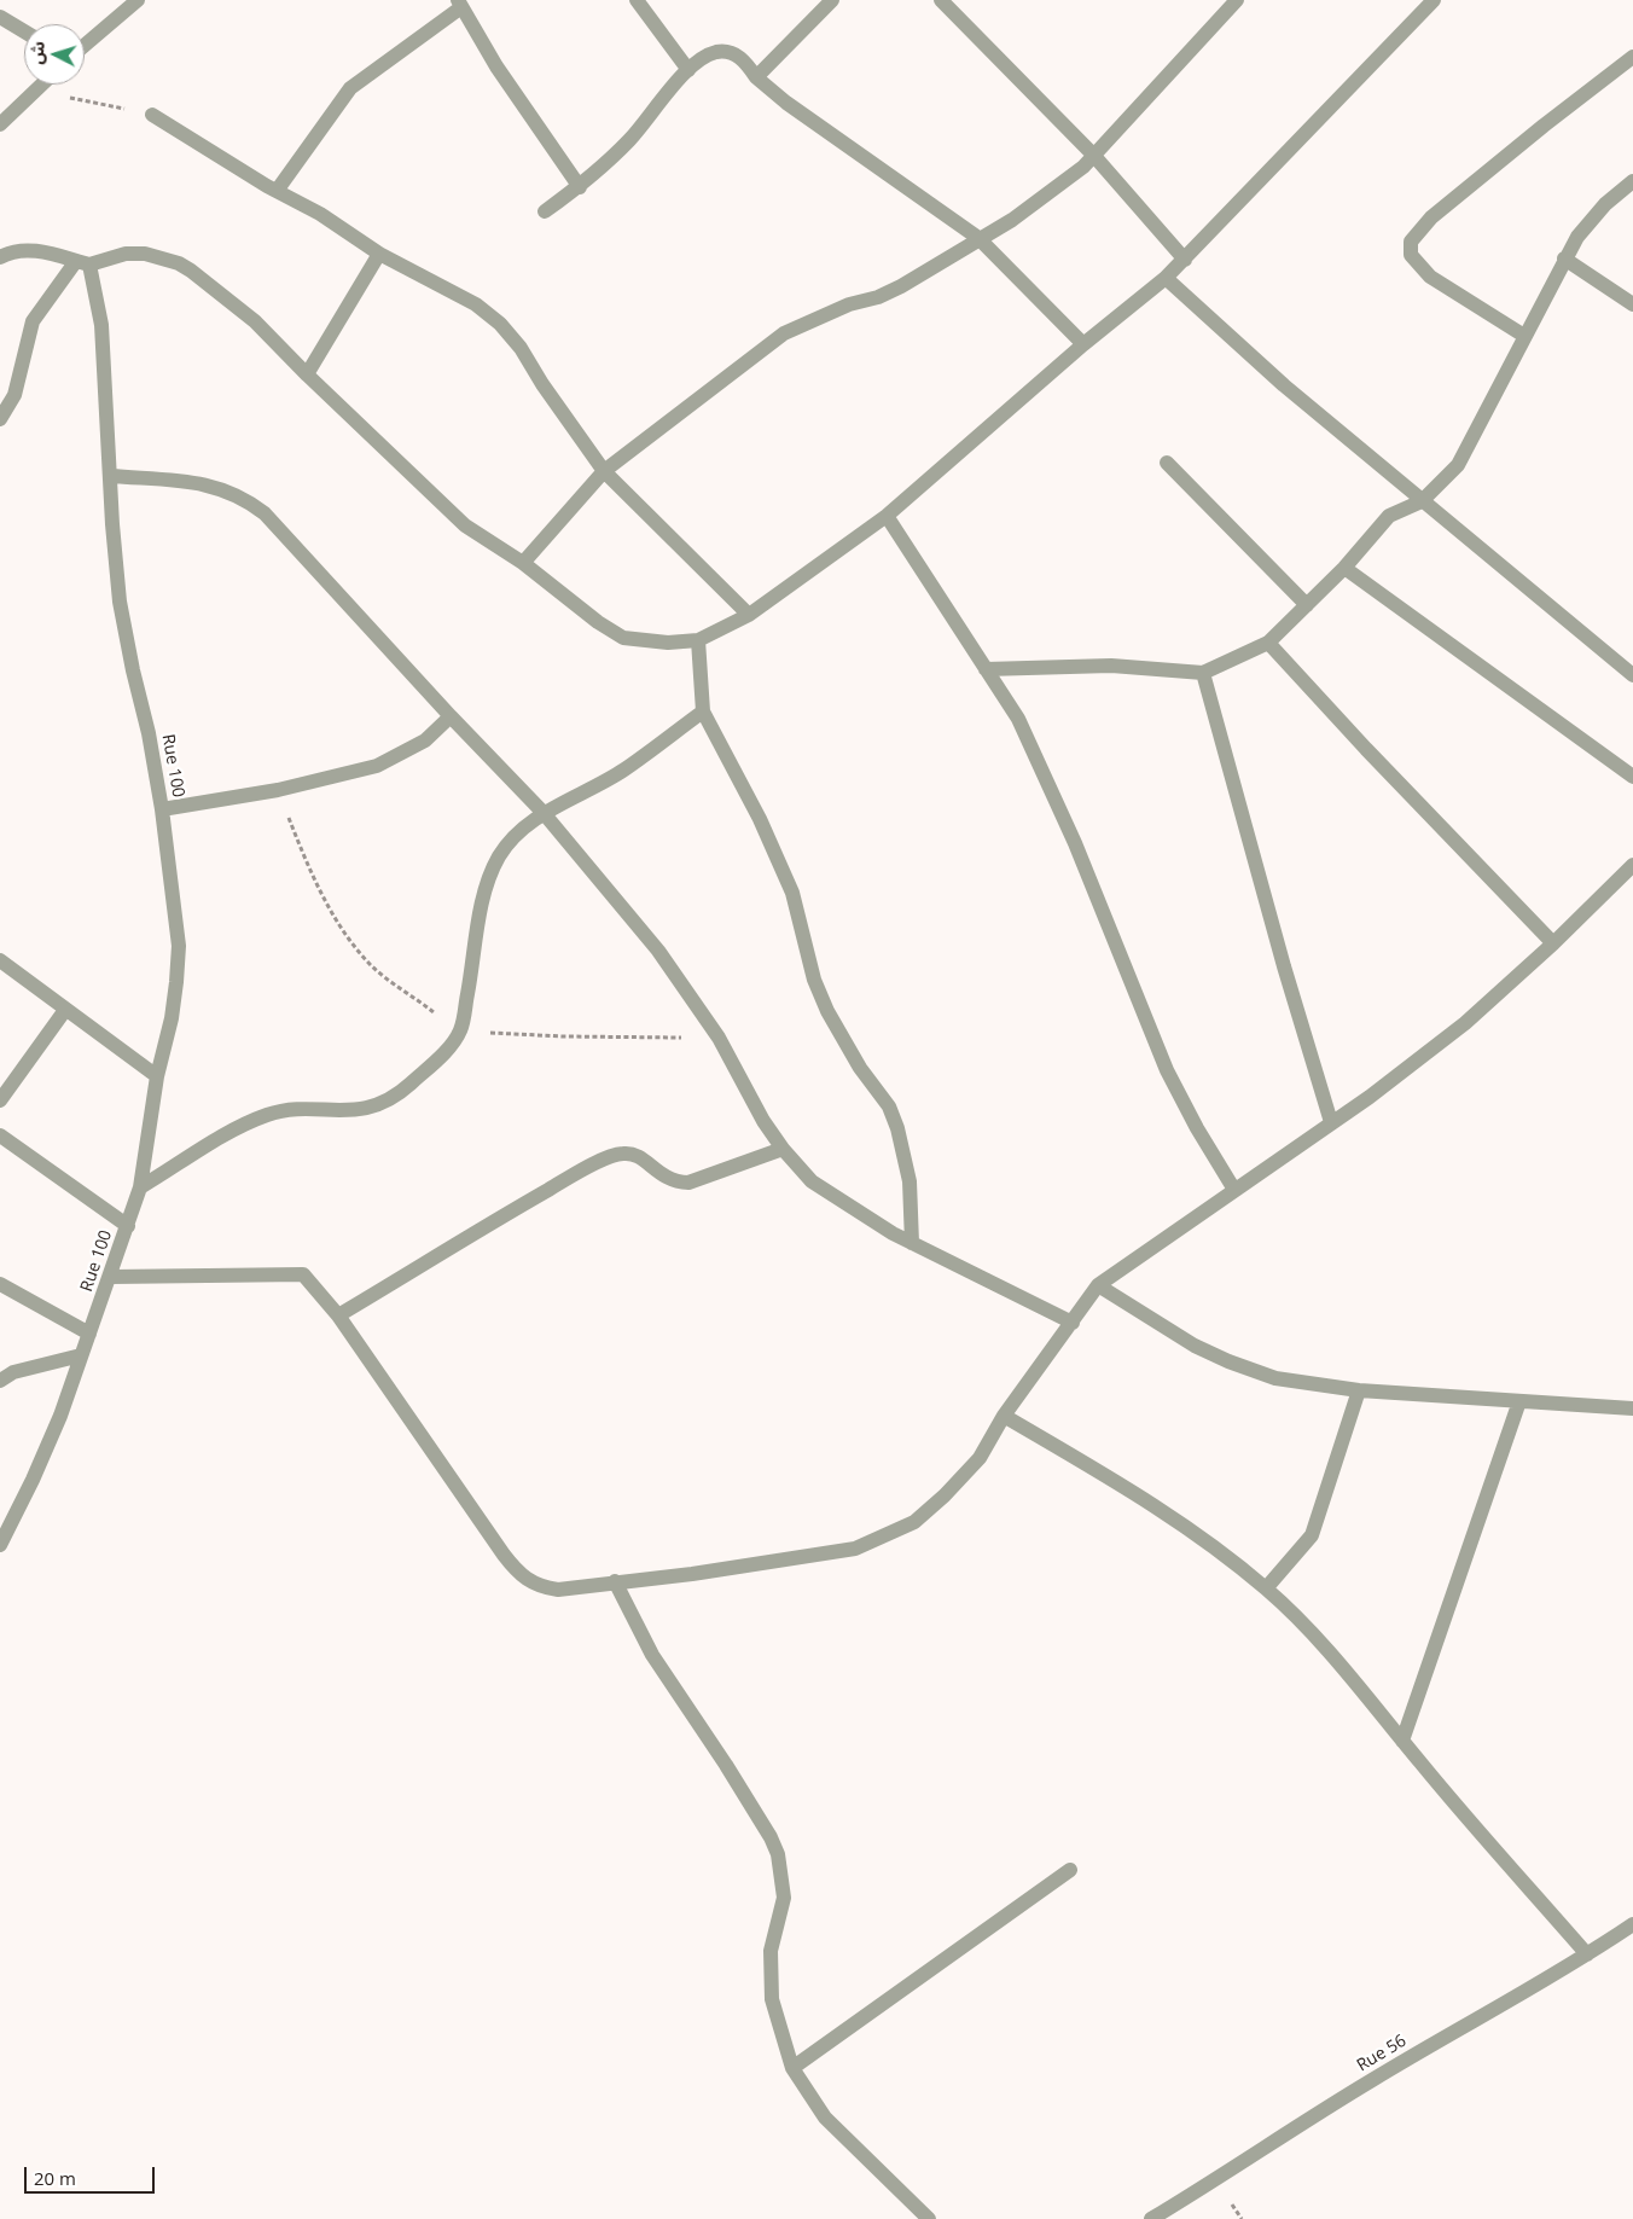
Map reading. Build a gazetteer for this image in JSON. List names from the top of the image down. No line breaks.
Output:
{"streets":{"street":["Rue 100","Rue 56"]},"scale_bar":"20 m","north":"left"}
